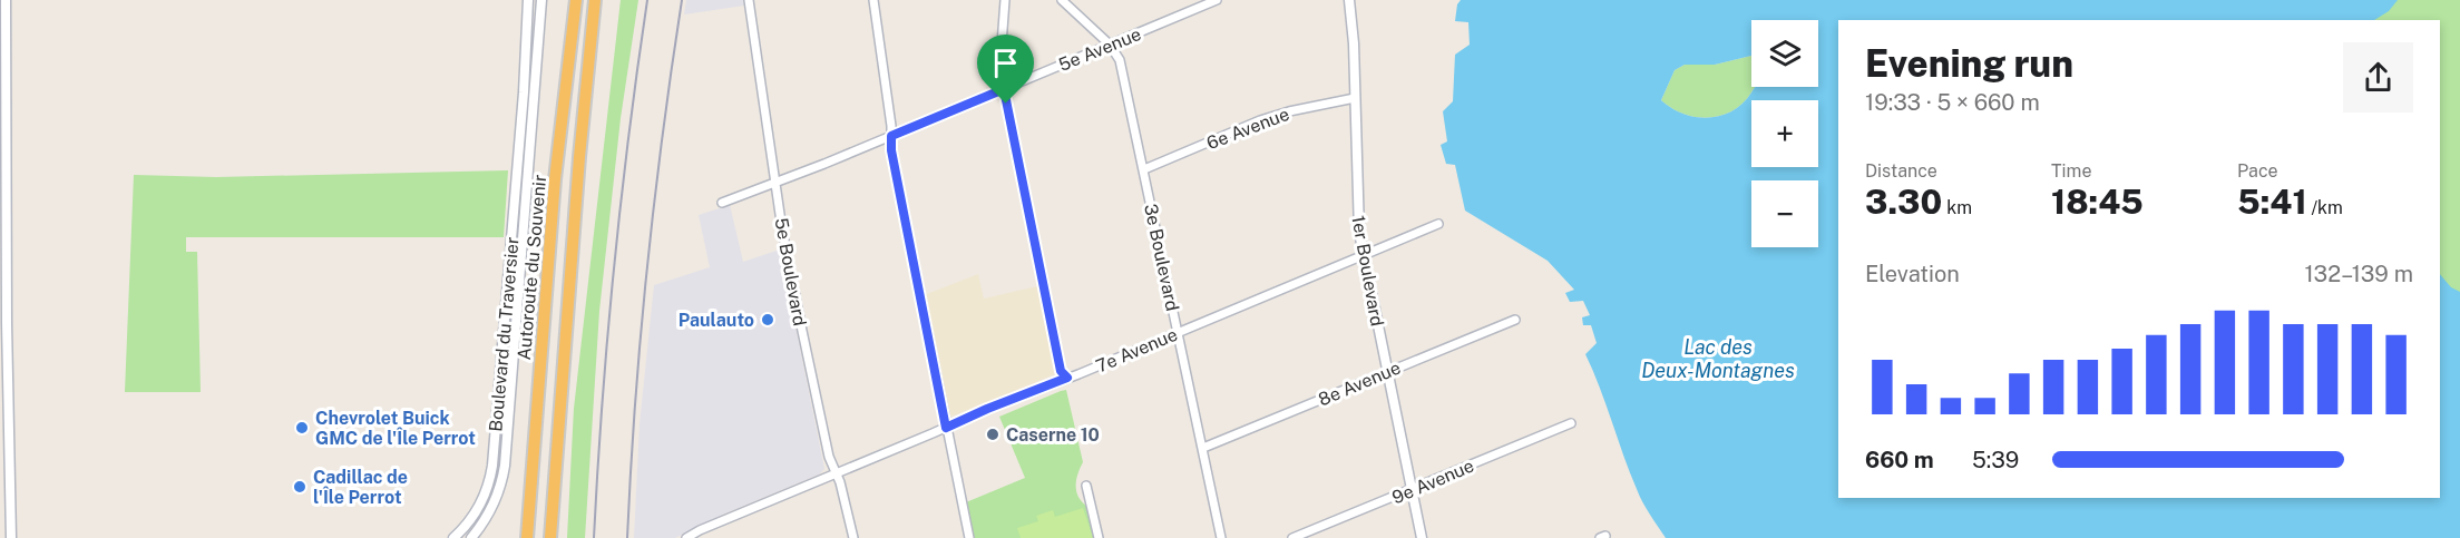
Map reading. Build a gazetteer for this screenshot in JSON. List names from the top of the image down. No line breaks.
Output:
{"streets":{"highway":["Autoroute du Souvenir"],"street":["5e Avenue","6e Avenue","3e Boulevard","1er Boulevard","5e Boulevard","Boulevard du Traversier","7e Avenue","8e Avenue","9e Avenue"]},"crossings":[["5e Avenue","3e Boulevard"],["5e Avenue","5e Boulevard"],["6e Avenue","3e Boulevard"],["6e Avenue","1er Boulevard"],["3e Boulevard","7e Avenue"],["3e Boulevard","8e Avenue"],["1er Boulevard","7e Avenue"],["1er Boulevard","8e Avenue"],["1er Boulevard","9e Avenue"],["5e Boulevard","7e Avenue"]],"water":["Lac des Deux-Montagnes"],"places":["Paulauto","Chevrolet Buick GMC de l'Île Perrot","Caserne 10","Cadillac de l'Île Perrot"],"page":{"map_buttons":["+","−"],"heading":["Evening run","19:33 · 5 × 660 m"],"stats":[["Distance","3.30 km"],["Time","18:45"],["Pace","5:41 /km"]],"chart":["Elevation","132–139 m"],"list":[{"name":"660 m","note":"5:39"}]}}
